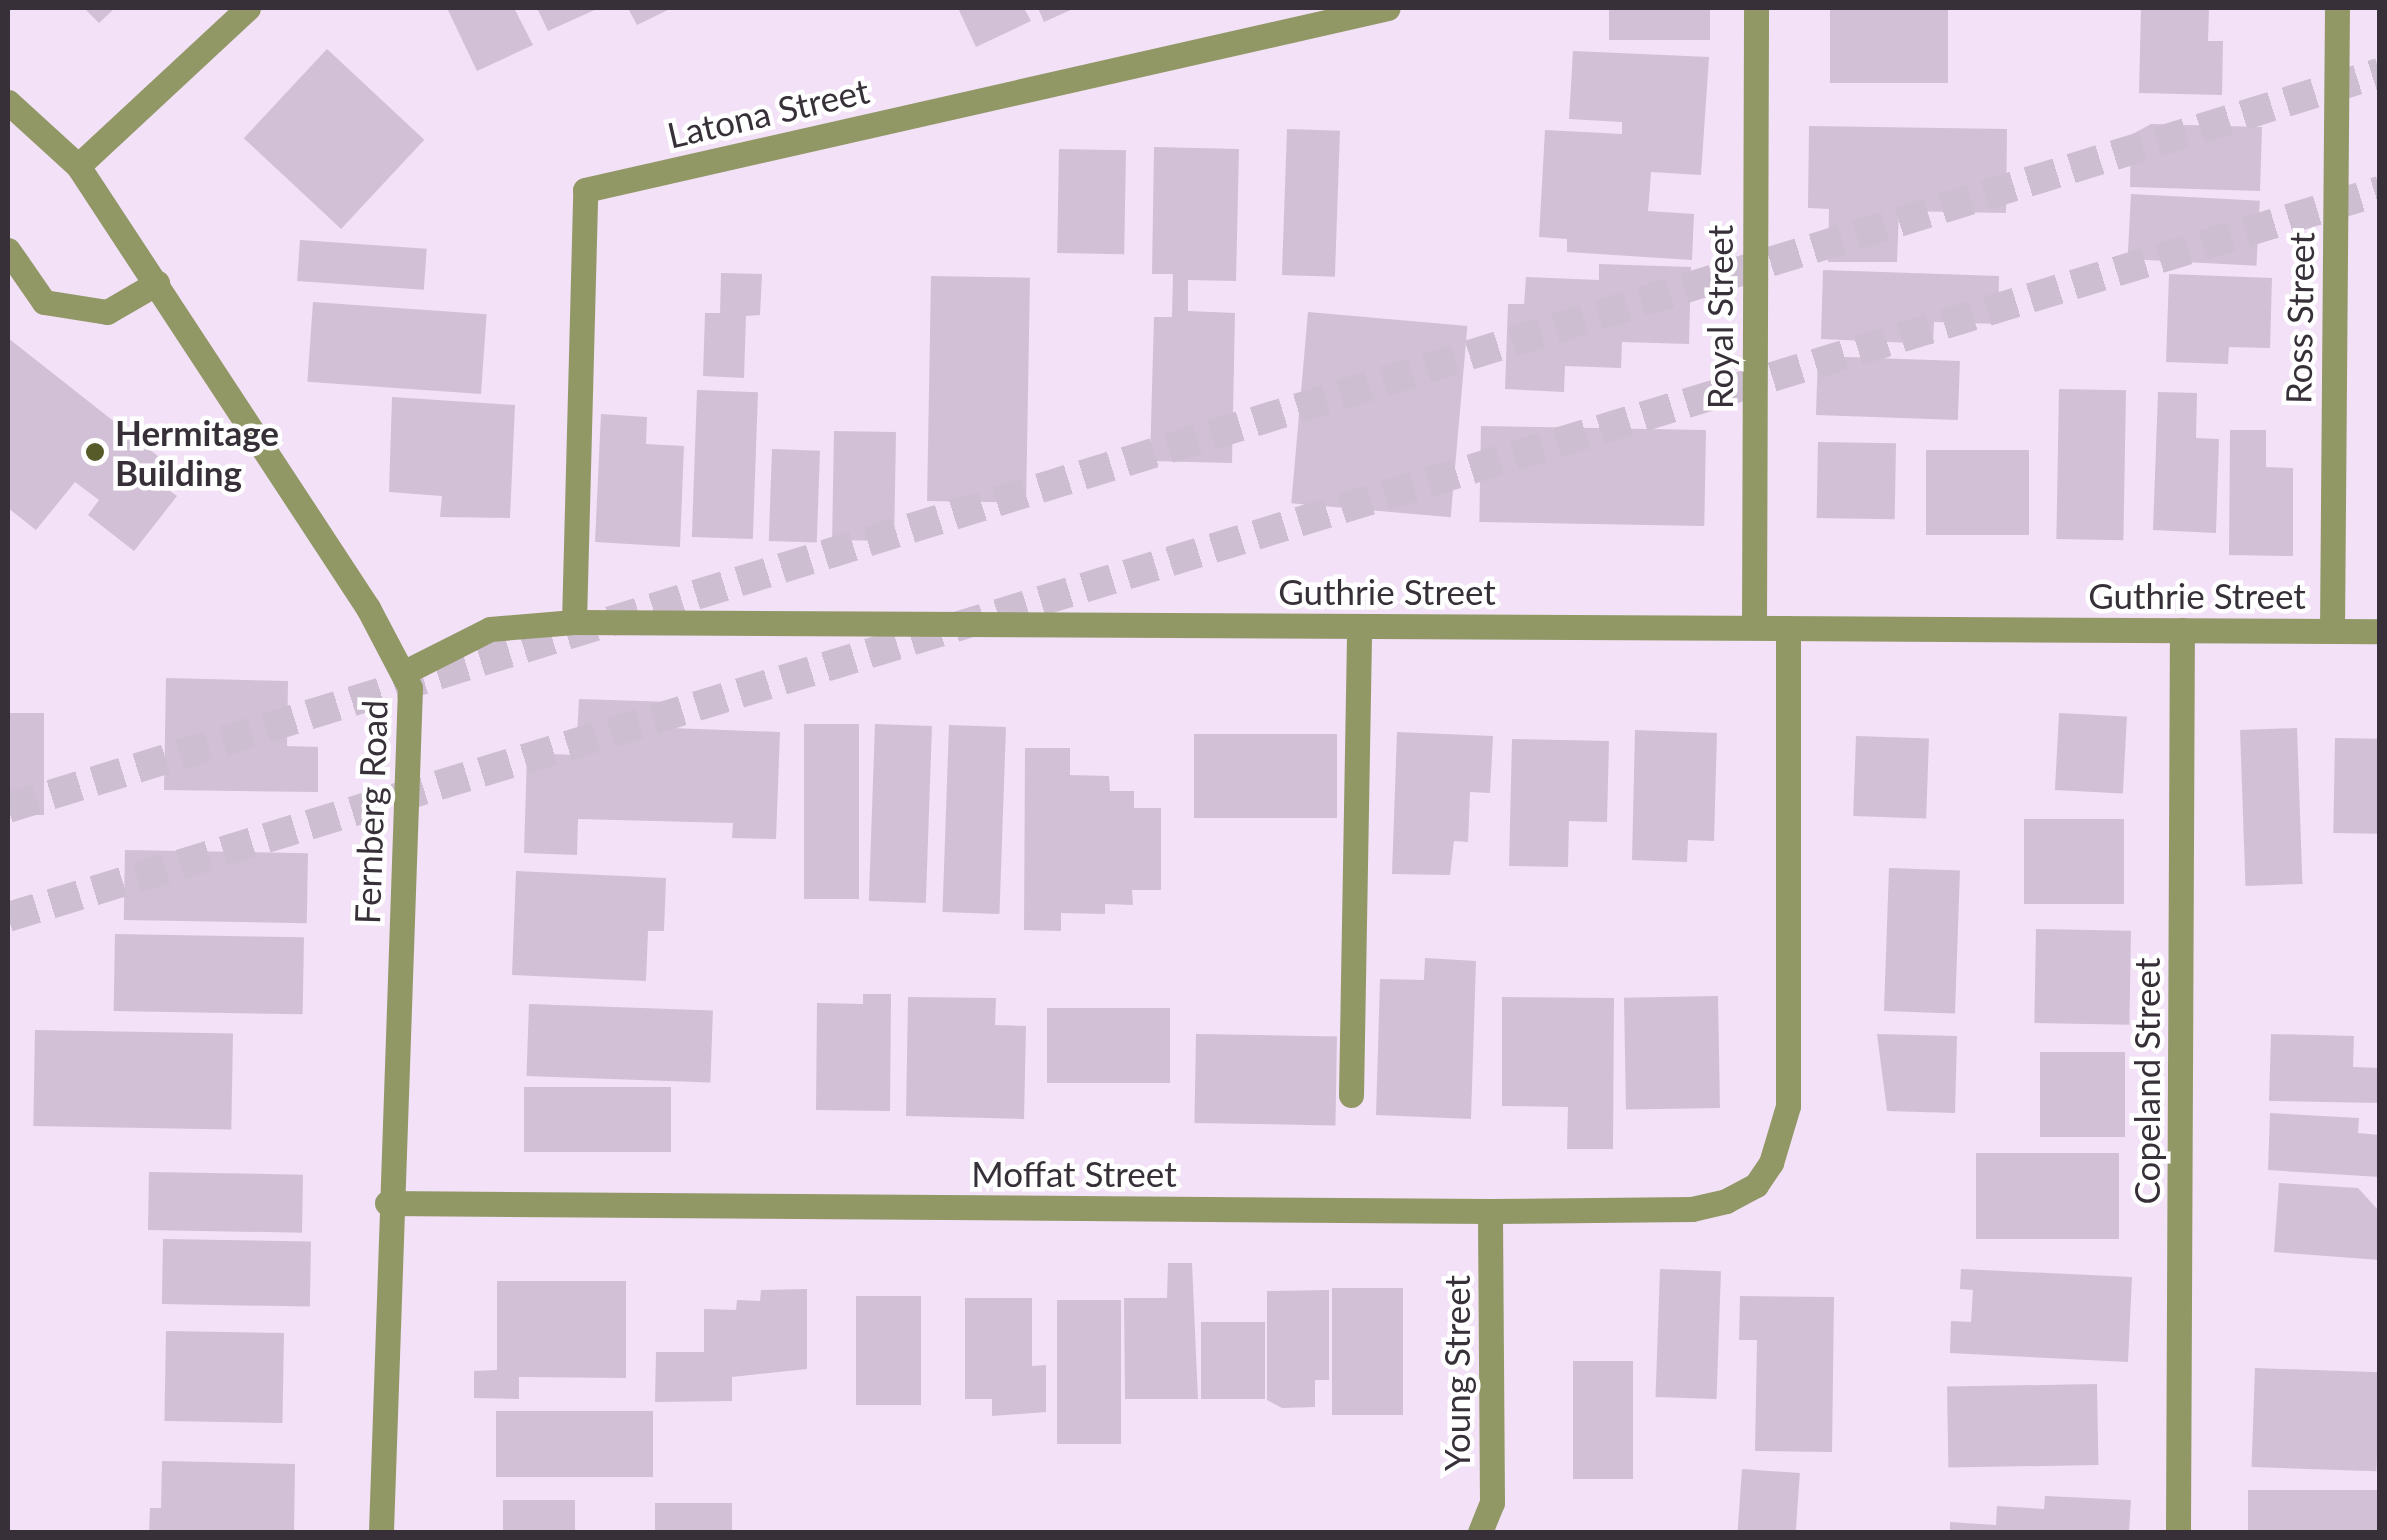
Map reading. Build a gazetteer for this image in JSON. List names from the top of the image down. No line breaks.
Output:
{"streets":{"street":["Latona Street","Royal Street","Ross Street","Guthrie Street","Fernberg Road","Copeland Street","Moffat Street","Young Street"]},"crossings":[["Latona Street","Guthrie Street"],["Royal Street","Guthrie Street"],["Ross Street","Guthrie Street"],["Guthrie Street","Fernberg Road"],["Guthrie Street","Copeland Street"],["Guthrie Street","Moffat Street"],["Fernberg Road","Moffat Street"],["Moffat Street","Young Street"]],"places":["Hermitage Building"]}
